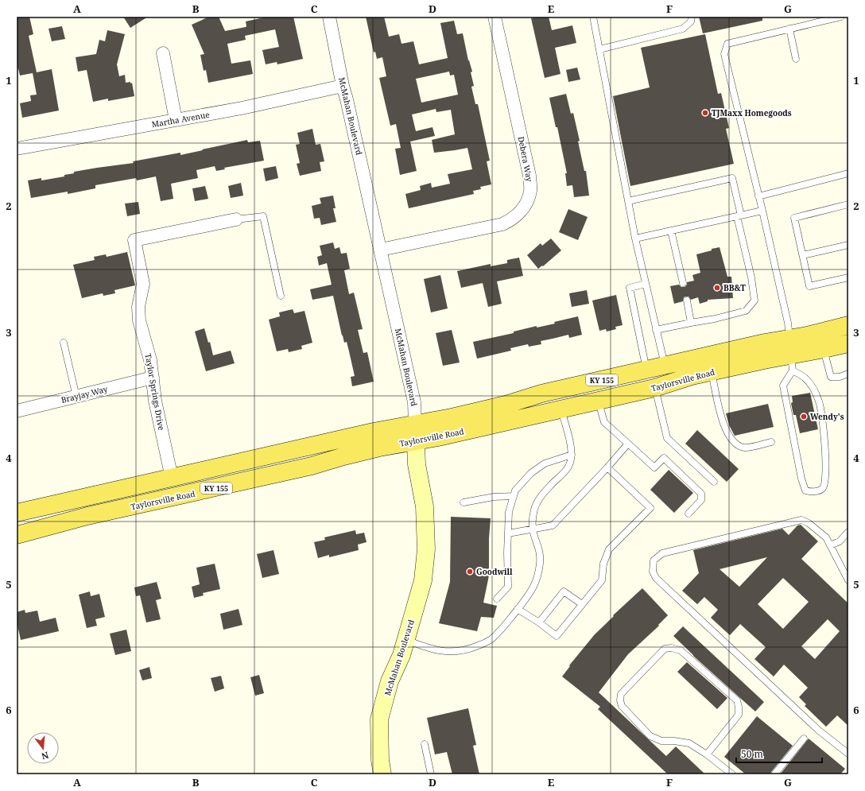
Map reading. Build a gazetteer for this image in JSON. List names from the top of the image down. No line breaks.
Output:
{"streets":{"main road":["KY 155","Taylorsville Road"],"street":["McMahan Boulevard","Martha Avenue","Debera Way","Taylor Springs Drive","Brayjay Way"]},"crossings":[["McMahan Boulevard","Martha Avenue"],["McMahan Boulevard","Debera Way"],["McMahan Boulevard","Taylorsville Road"],["Taylorsville Road","Taylor Springs Drive"],["Taylor Springs Drive","Brayjay Way"]],"places":["TJMaxx Homegoods","BB&T","Wendy's","Goodwill"],"scale_bar":"50 m","north":"bottom","grid":{"columns":["A","B","C","D","E","F","G"],"rows":["1","2","3","4","5","6"]}}
